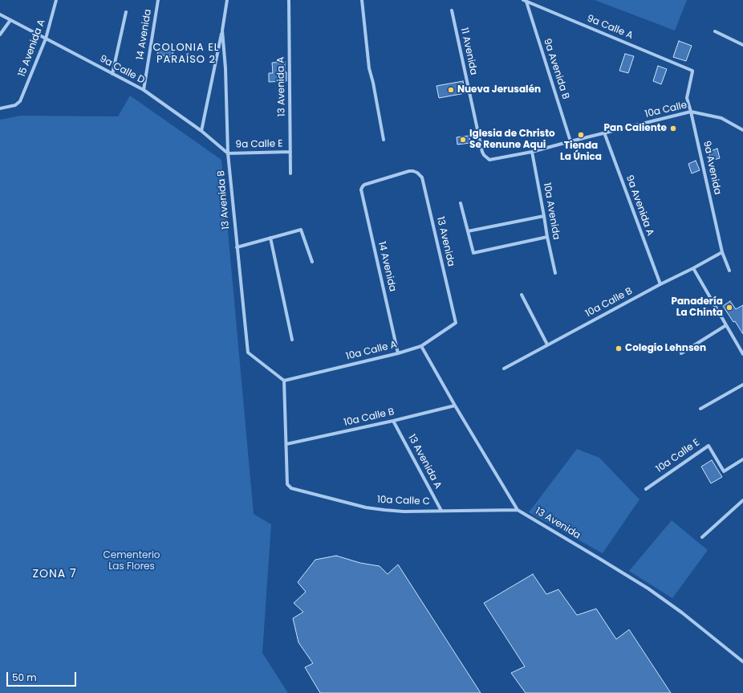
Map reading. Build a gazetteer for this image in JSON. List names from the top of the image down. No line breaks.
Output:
{"streets":{"street":["9a Calle A","14 Avenida","15 Avenida A","11 Avenida","9a Avenida B","9a Calle D","13 Avenida A","10a Calle","9a Calle E","9a Avenida","13 Avenida B","9a Avenida A","10a Avenida","13 Avenida","10a Calle B","10a Calle A","10a Calle E","10a Calle C"]},"crossings":[["9a Calle A","9a Avenida B"],["9a Calle A","9a Avenida"],["14 Avenida","9a Calle D"],["14 Avenida","13 Avenida"],["14 Avenida","10a Calle A"],["15 Avenida A","9a Calle D"],["11 Avenida","10a Calle"],["9a Avenida B","10a Calle"],["9a Calle D","9a Calle E"],["9a Calle D","13 Avenida B"],["13 Avenida A","9a Calle E"],["13 Avenida A","10a Calle B"],["13 Avenida A","10a Calle C"],["10a Calle","9a Avenida"],["10a Calle","9a Avenida A"],["10a Calle","10a Avenida"],["9a Calle E","13 Avenida B"],["9a Avenida","10a Calle B"],["13 Avenida B","10a Calle A"],["9a Avenida A","10a Calle B"],["13 Avenida","10a Calle B"],["13 Avenida","10a Calle A"],["13 Avenida","10a Calle C"],["10a Calle B","10a Calle C"]],"districts":["COLONIA EL PARAÍSO 2","ZONA 7"],"parks":["Cementerio Las Flores"],"places":["Nueva Jerusalén","Pan Caliente","Tienda La Única","Iglesia de Christo Se Renune Aqui","Panadería La Chinta","Colegio Lehnsen"],"scale_bar":"50 m"}
